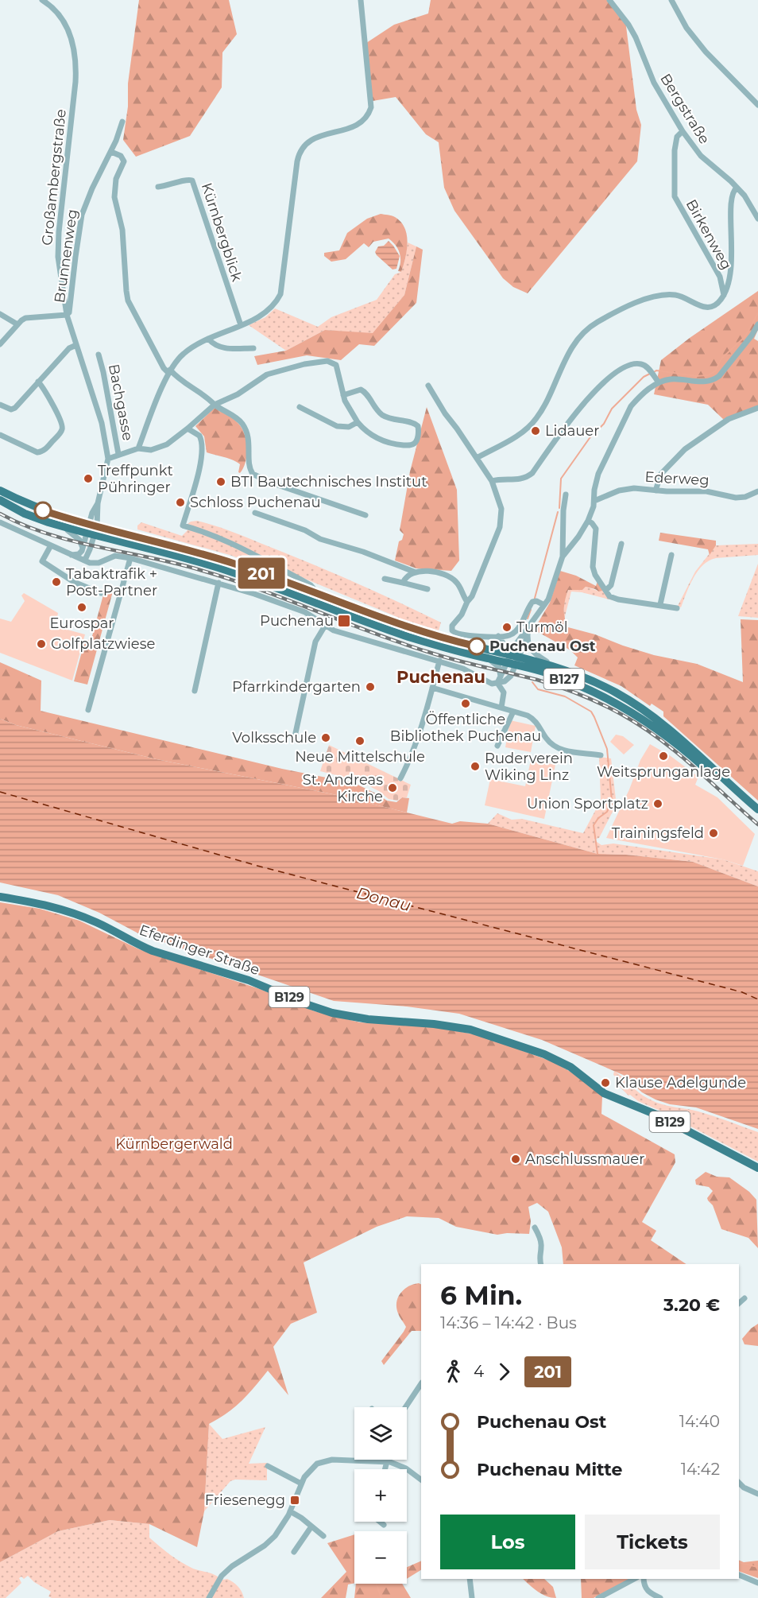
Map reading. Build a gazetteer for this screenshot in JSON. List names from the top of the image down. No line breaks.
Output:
{"streets":{"main road":["B127","Eferdinger Straße","B129"],"street":["Bergstraße","Großambergstraße","Kürnbergblick","Birkenweg","Brunnenweg","Bachgasse","Ederweg"]},"crossings":[["Bergstraße","Birkenweg"],["Großambergstraße","Brunnenweg"],["Großambergstraße","B127"]],"districts":["Puchenau"],"water":["Donau"],"parks":["Kürnbergerwald"],"places":{"other":["Lidauer","Treffpunkt Pühringer","BTI Bautechnisches Institut","Schloss Puchenau","Tabaktrafik + Post-Partner","Eurospar","Turmöl","Golfplatzwiese","Puchenau Ost","Pfarrkindergarten","Öffentliche Bibliothek Puchenau","Volksschule","Neue Mittelschule","Weitsprunganlage","Ruderverein Wiking Linz","St. Andreas Kirche","Union Sportplatz","Trainingsfeld","Klause Adelgunde","Anschlussmauer"],"transit":["Puchenau","Friesenegg"]},"lines":["bus line 201"],"page":{"on_map":"201","heading":["6 Min.","14:36 – 14:42 · Bus","3.20 €"],"legs":["4","201"],"list":[{"name":"Puchenau Ost","value":"14:40"},{"name":"Puchenau Mitte","value":"14:42"}],"map_buttons":["+","−"],"buttons":["Los","Tickets"]}}
